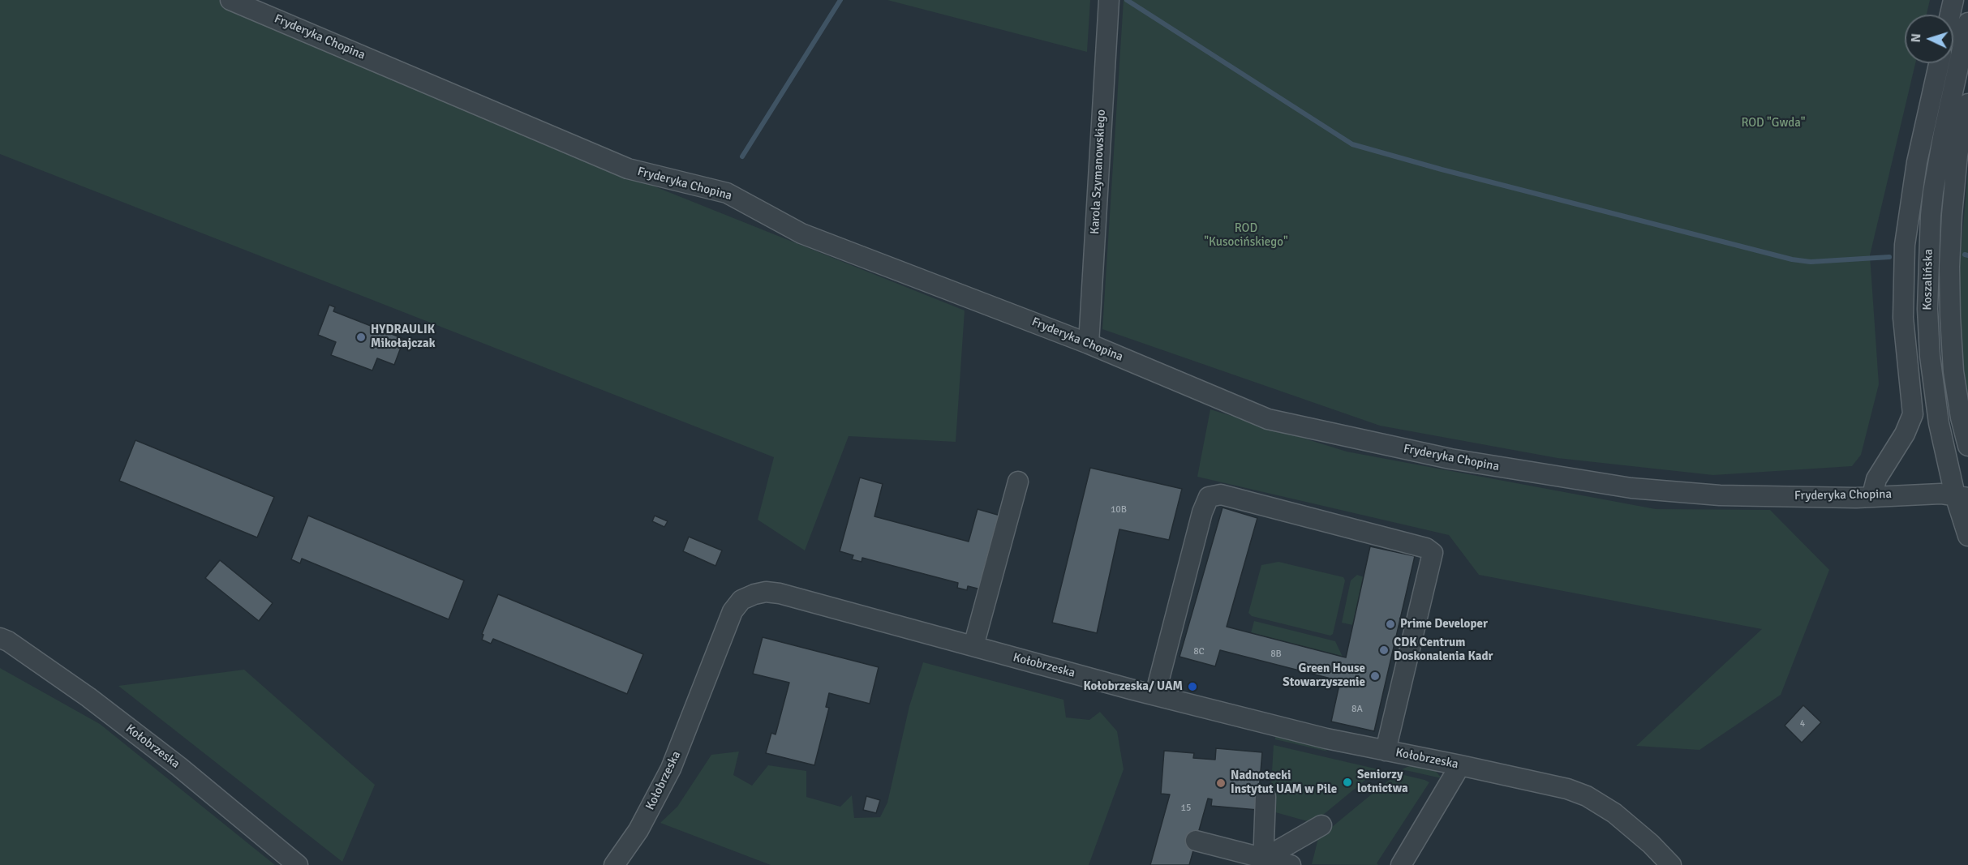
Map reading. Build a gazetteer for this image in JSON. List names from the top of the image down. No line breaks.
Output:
{"streets":{"street":["Fryderyka Chopina","Karola Szymanowskiego","Koszalińska","Kołobrzeska"]},"crossings":[["Fryderyka Chopina","Karola Szymanowskiego"],["Fryderyka Chopina","Koszalińska"]],"parks":["ROD \"Gwda\"","ROD \"Kusocińskiego\""],"places":["HYDRAULIK Mikołajczak","Prime Developer","CDK Centrum Doskonalenia Kadr","Green House Stowarzyszenie","Kołobrzeska/ UAM","Seniorzy lotnictwa","Nadnotecki Instytut UAM w Pile"],"house_numbers":["10B","8C","8B","8A","4","15"],"north":"left"}
